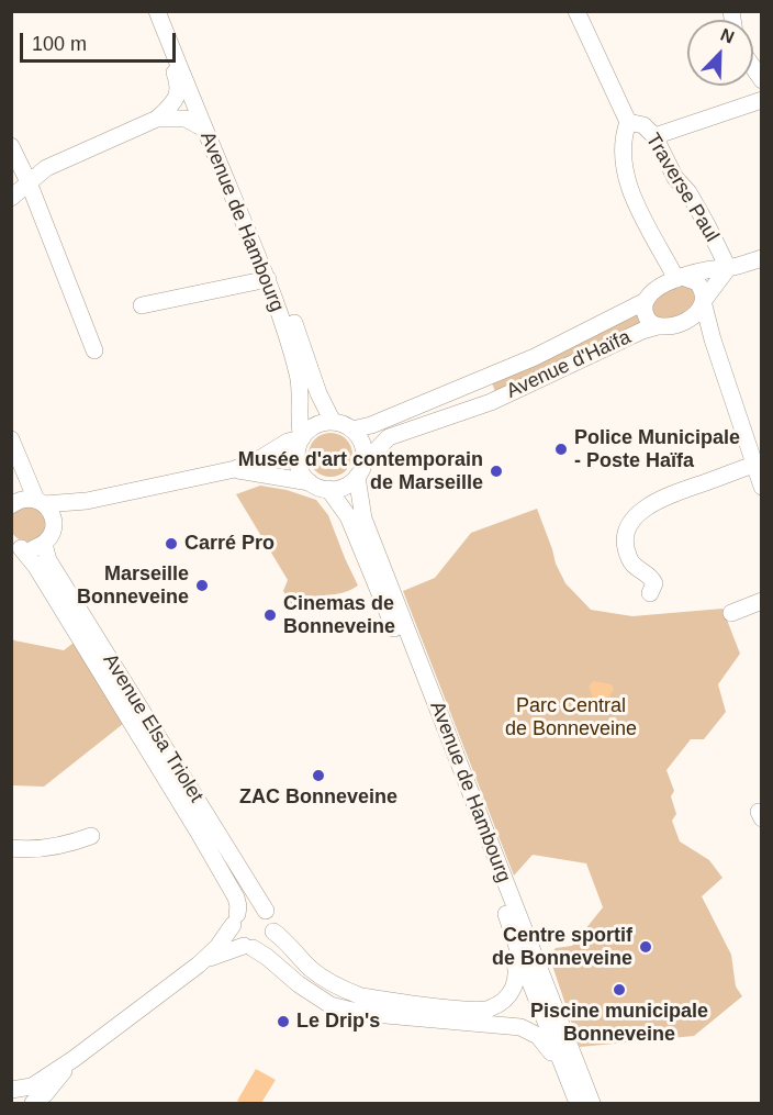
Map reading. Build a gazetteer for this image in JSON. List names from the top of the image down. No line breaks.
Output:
{"streets":{"street":["Traverse Paul","Avenue de Hambourg","Avenue d'Haïfa","Avenue Elsa Triolet"]},"crossings":[["Avenue de Hambourg","Avenue d'Haïfa"]],"parks":["Parc Central de Bonneveine"],"places":["Police Municipale - Poste Haïfa","Musée d'art contemporain de Marseille","Carré Pro","Marseille Bonneveine","Cinemas de Bonneveine","ZAC Bonneveine","Centre sportif de Bonneveine","Piscine municipale Bonneveine","Le Drip's"],"scale_bar":"100 m","north":"top right"}
